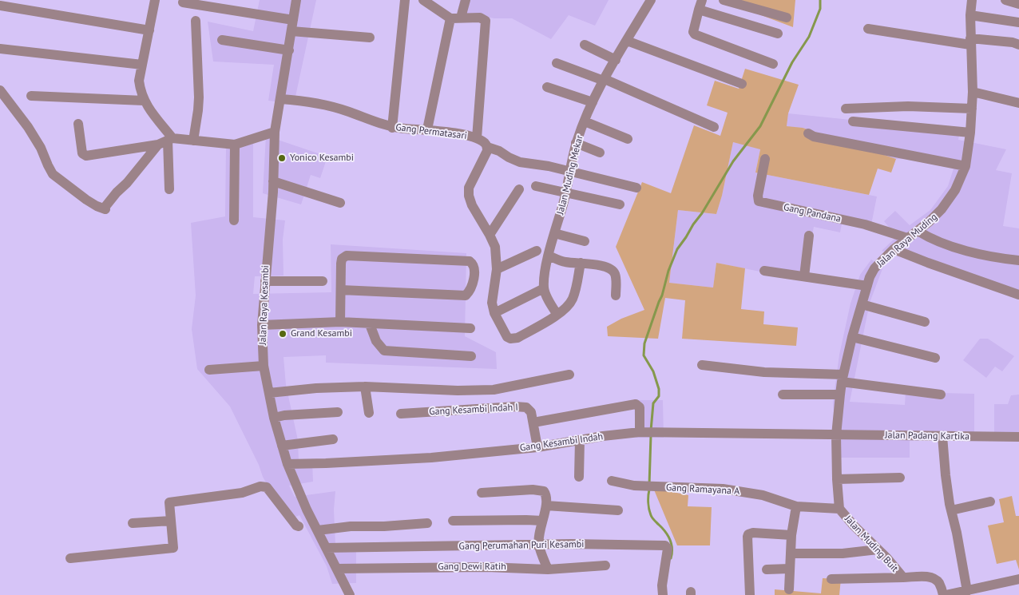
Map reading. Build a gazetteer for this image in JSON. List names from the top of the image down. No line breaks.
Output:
{"streets":{"street":["Gang Permatasari","Jalan Muding Mekar","Gang Pandana","Jalan Raya Muding","Jalan Raya Kesambi","Gang Kesambi Indah I","Jalan Padang Kartika","Gang Kesambi Indah","Gang Ramayana A","Jalan Muding Buit","Gang Perumahan Puri Kesambi","Gang Dewi Ratih"]},"crossings":[["Gang Permatasari","Jalan Muding Mekar"],["Gang Permatasari","Jalan Raya Kesambi"],["Gang Pandana","Jalan Raya Muding"],["Jalan Raya Muding","Jalan Padang Kartika"],["Jalan Raya Muding","Gang Kesambi Indah"],["Jalan Raya Muding","Jalan Muding Buit"],["Jalan Raya Kesambi","Gang Kesambi Indah"],["Jalan Raya Kesambi","Gang Perumahan Puri Kesambi"],["Jalan Raya Kesambi","Gang Dewi Ratih"],["Gang Kesambi Indah I","Gang Kesambi Indah"],["Jalan Padang Kartika","Gang Kesambi Indah"],["Jalan Padang Kartika","Jalan Muding Buit"],["Gang Kesambi Indah","Jalan Muding Buit"],["Gang Ramayana A","Jalan Muding Buit"]],"places":["Yonico Kesambi","Grand Kesambi"]}
